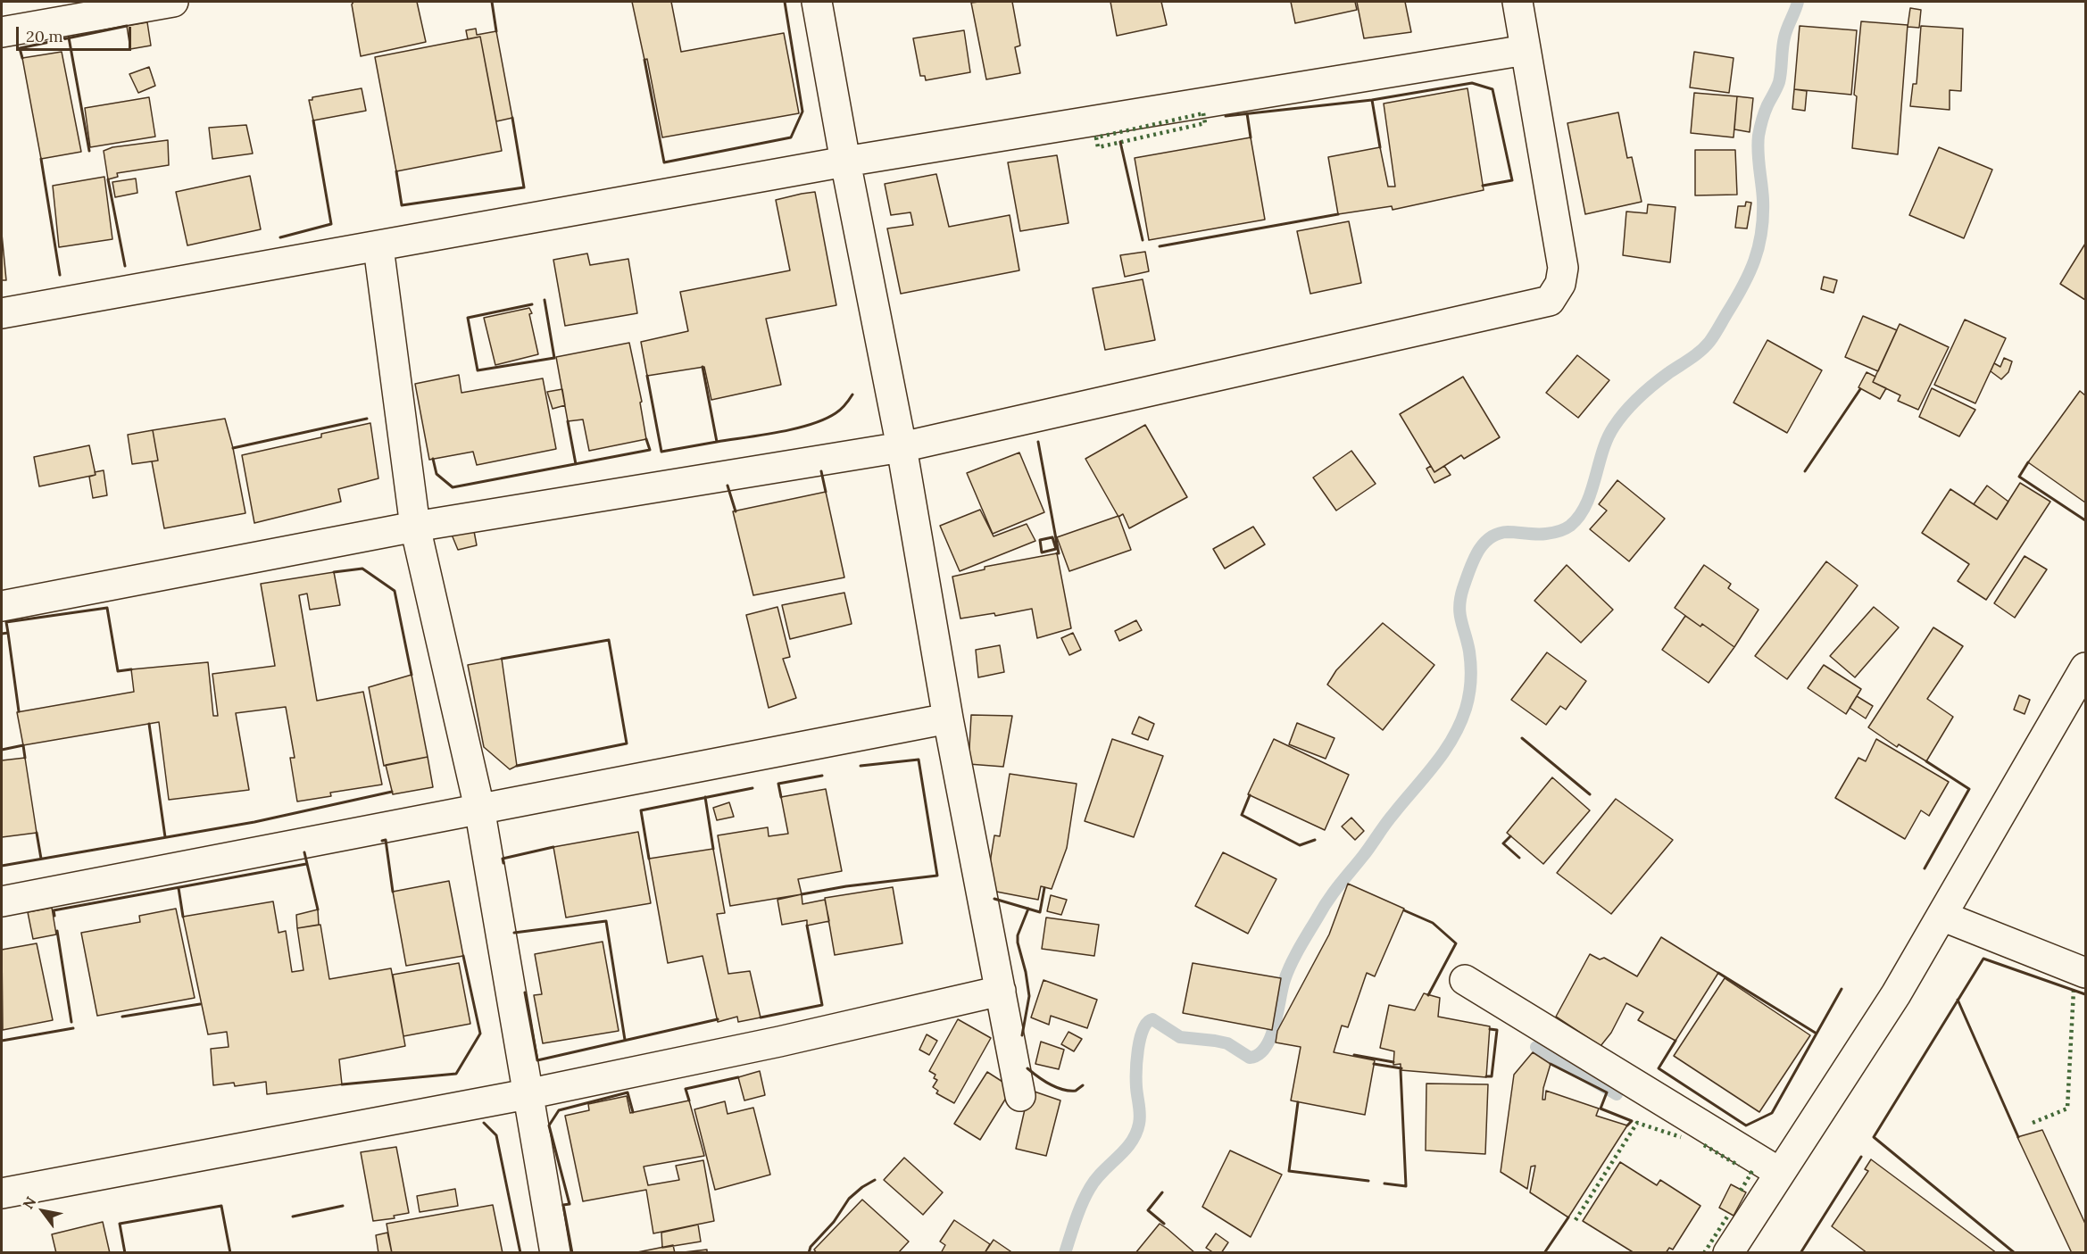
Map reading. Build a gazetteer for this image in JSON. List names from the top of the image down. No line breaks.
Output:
{"scale_bar":"20 m","north":"top left"}
